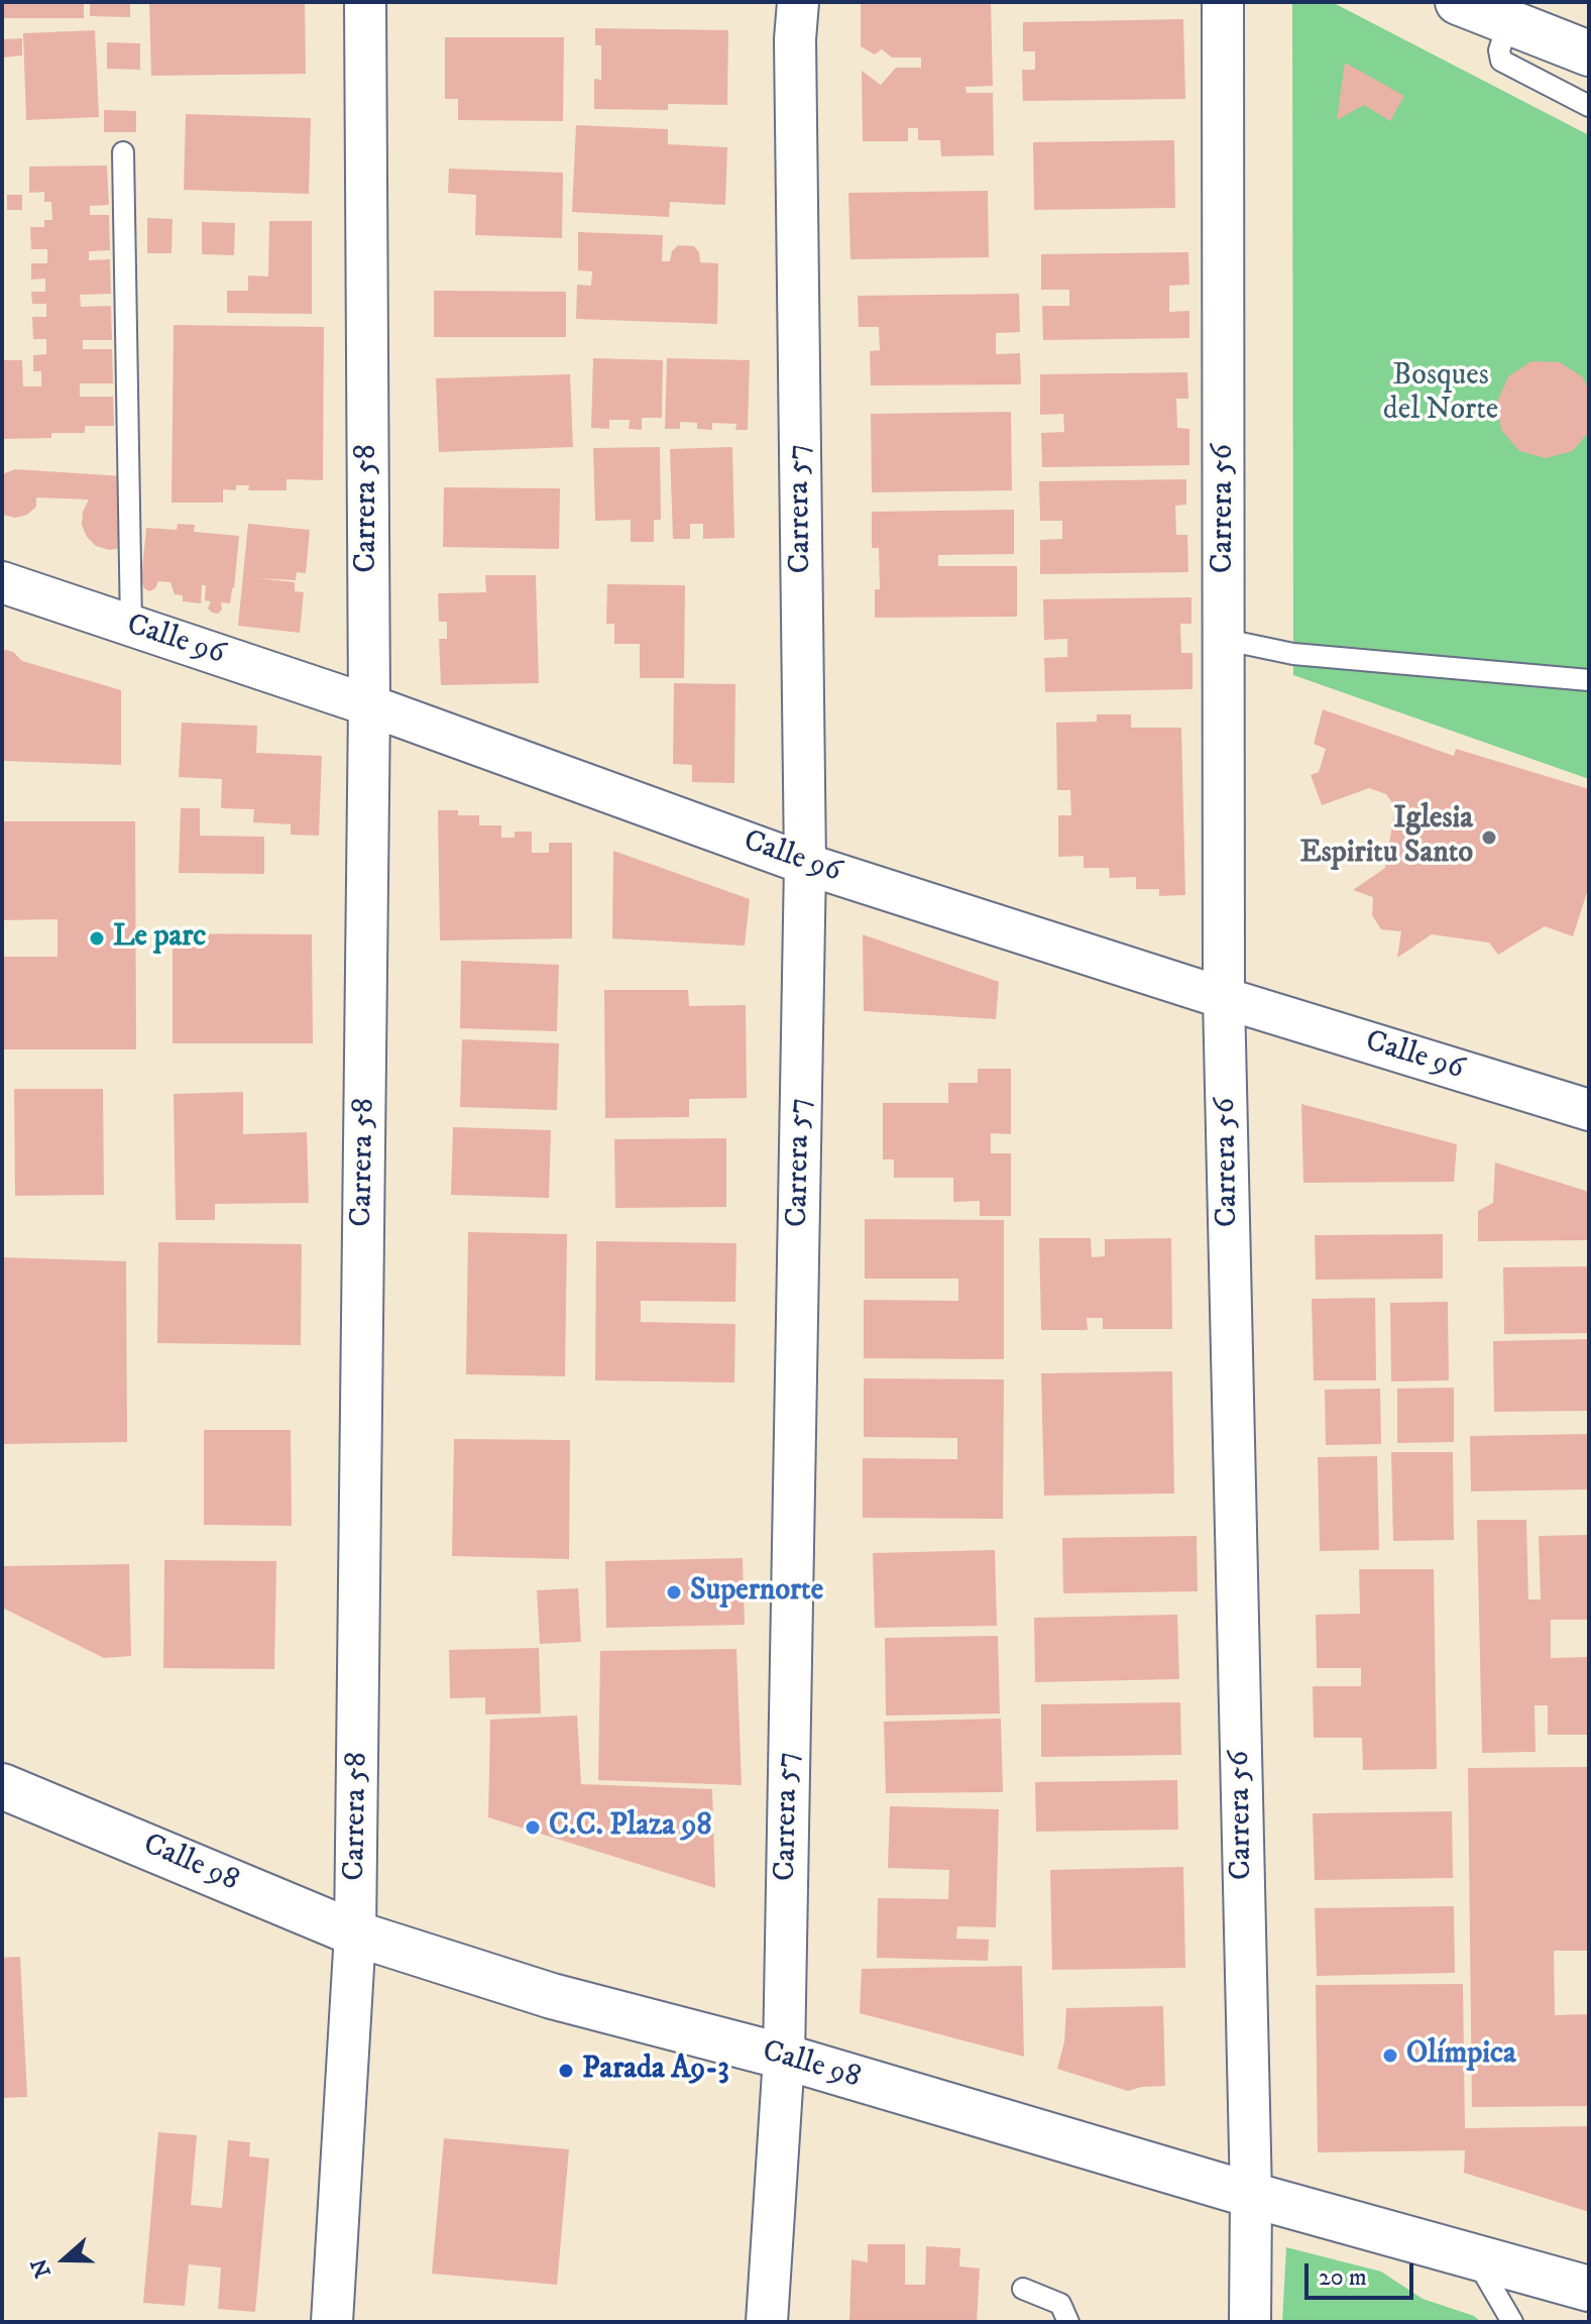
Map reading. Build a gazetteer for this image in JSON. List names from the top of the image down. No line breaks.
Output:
{"streets":{"street":["Carrera 58","Carrera 57","Carrera 56","Calle 96","Calle 98"]},"crossings":[["Carrera 58","Calle 96"],["Carrera 58","Calle 98"],["Carrera 57","Calle 96"],["Carrera 57","Calle 98"],["Carrera 56","Calle 96"],["Carrera 56","Calle 98"]],"parks":["Bosques del Norte"],"places":["Iglesia Espiritu Santo","Le parc","Supernorte","C.C. Plaza 98","Olímpica","Parada A9-3"],"scale_bar":"20 m","north":"left"}
